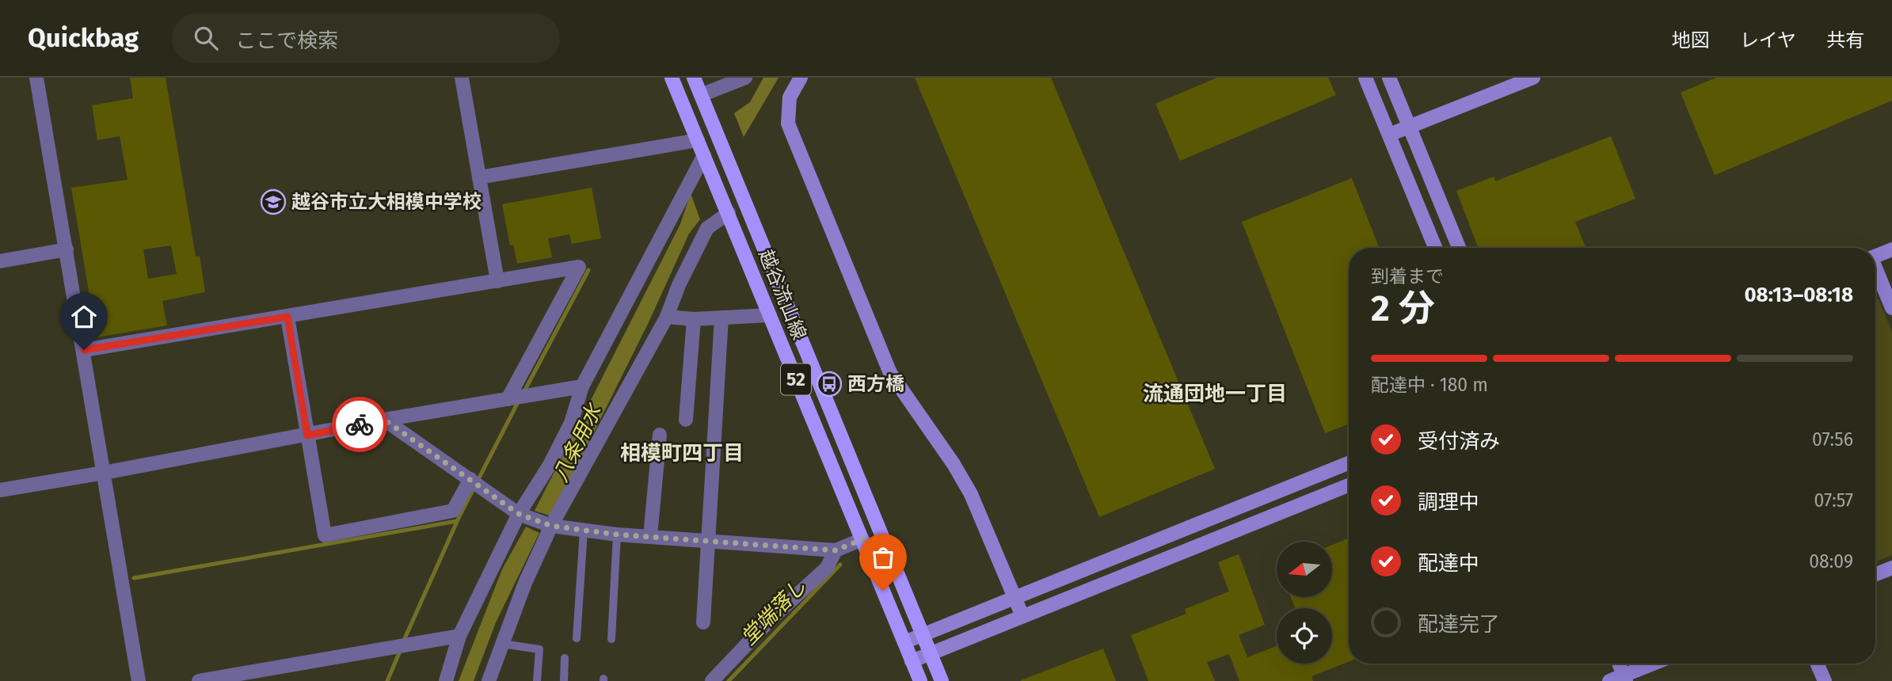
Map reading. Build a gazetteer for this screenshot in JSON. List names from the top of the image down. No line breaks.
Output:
{"streets":{"main road":["越谷流山線","52"]},"districts":["流通団地一丁目","相模町四丁目"],"water":["八条用水","堂端落し"],"places":{"school or university":["越谷市立大相模中学校"],"bus stop":["西方橋"]},"north":"left","page":{"header":"Quickbag","search":"ここで検索","nav":["地図","レイヤ","共有"],"heading":["2 分","到着まで","08:13–08:18"],"bar":"配達中 · 180 m","list":[["受付済み","07:56"],["調理中","07:57"],["配達中","08:09"],"配達完了"]}}
